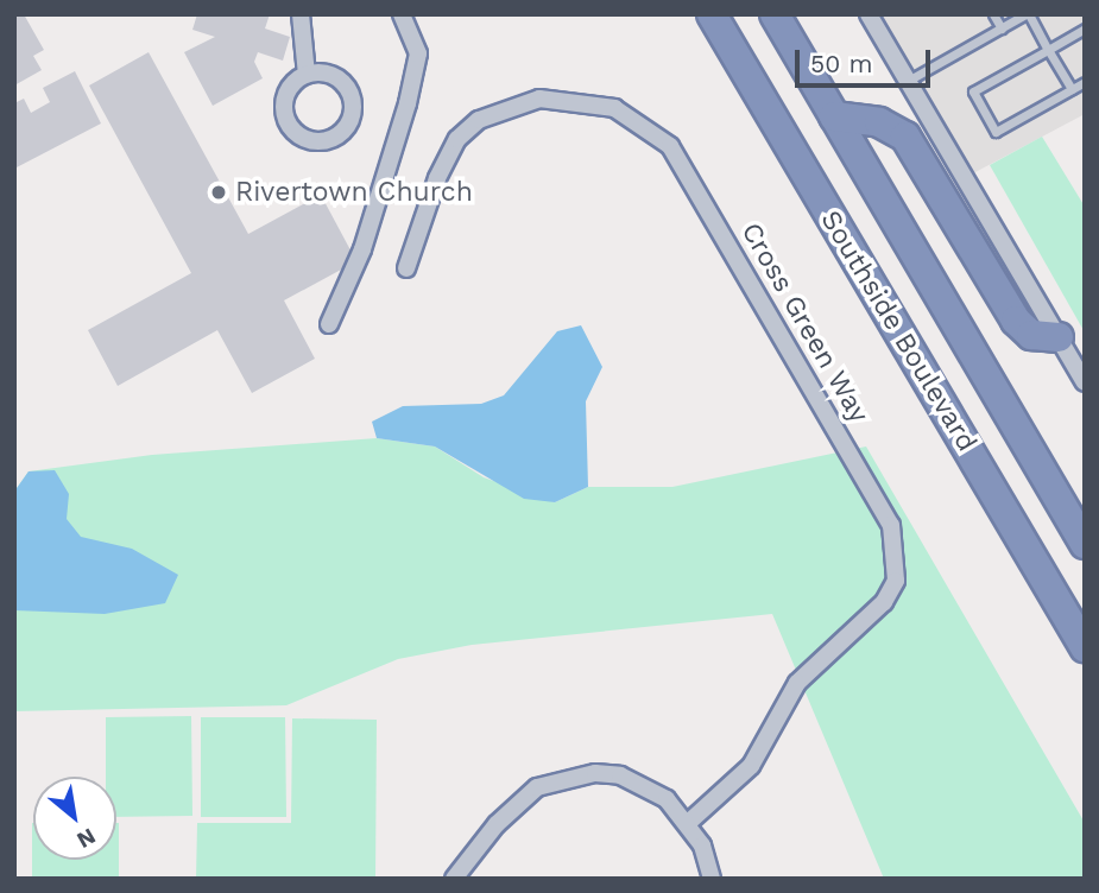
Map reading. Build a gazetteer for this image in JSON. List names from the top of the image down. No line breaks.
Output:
{"streets":{"highway":["Southside Boulevard"],"street":["Cross Green Way"]},"places":["Rivertown Church"],"scale_bar":"50 m","north":"bottom right"}
